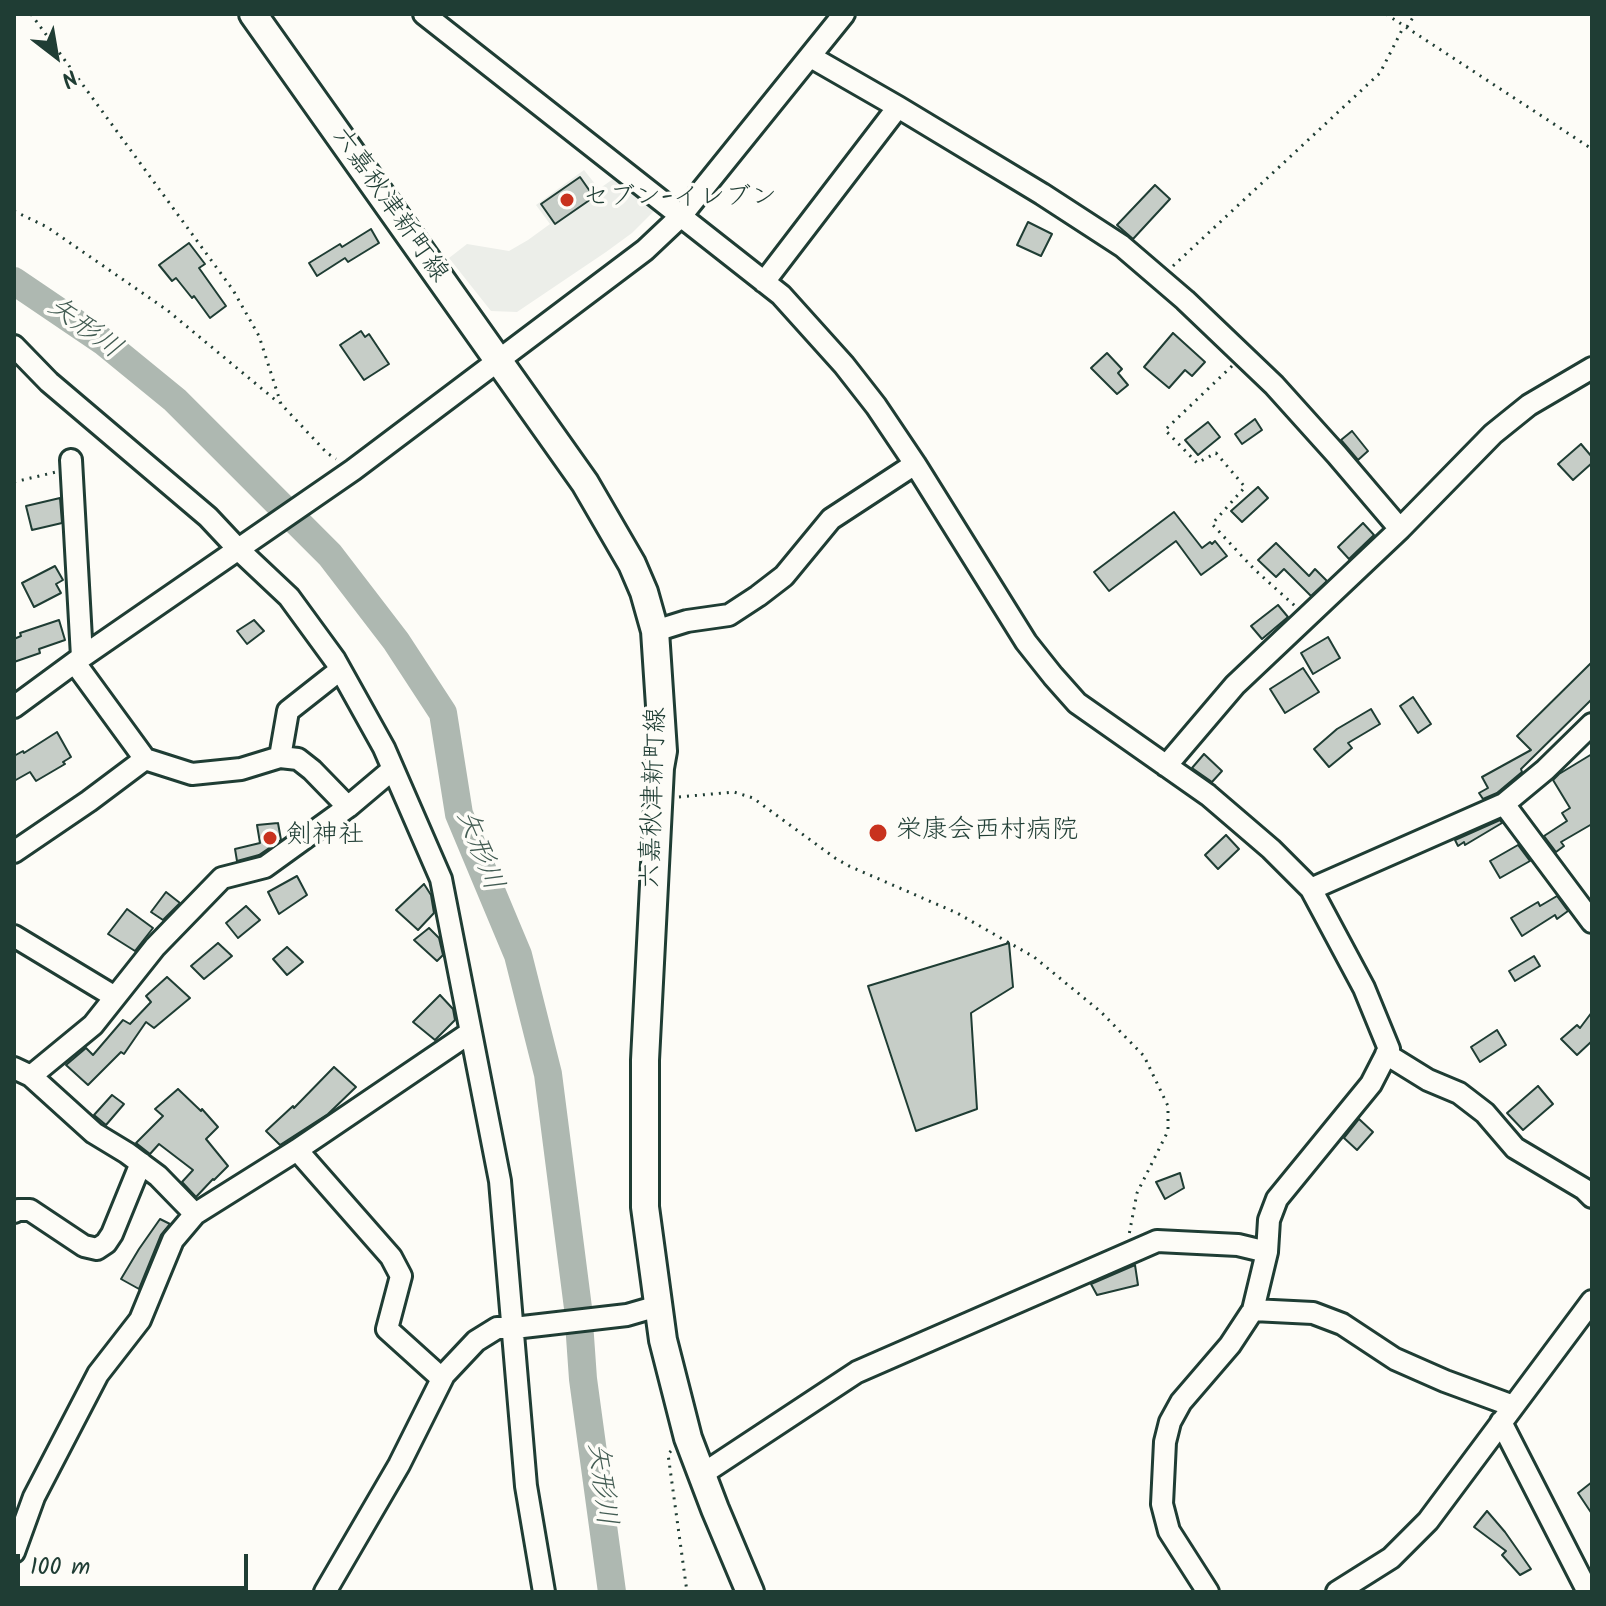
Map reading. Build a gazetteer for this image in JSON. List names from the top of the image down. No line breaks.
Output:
{"streets":{"main road":["六嘉秋津新町線"]},"water":["矢形川"],"places":["セブン-イレブン","栄康会西村病院","剣神社"],"scale_bar":"100 m","north":"bottom right"}
